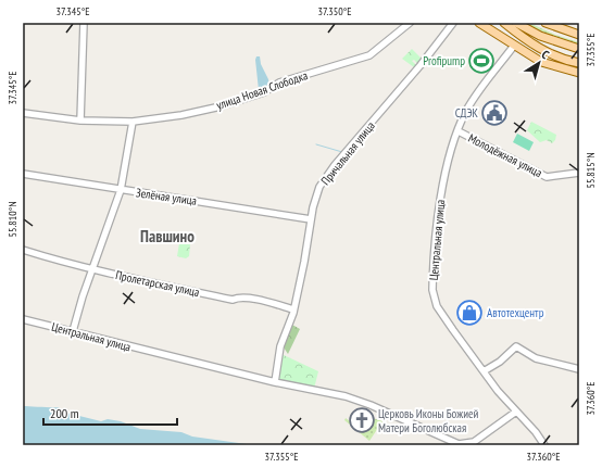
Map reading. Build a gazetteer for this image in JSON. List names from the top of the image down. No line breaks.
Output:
{"streets":{"street":["улица Новая Слободка","Причальная улица","Молодёжная улица","Зелёная улица","Центральная улица","Пролетарская улица"]},"crossings":[["Причальная улица","Зелёная улица"],["Причальная улица","Центральная улица"],["Причальная улица","Пролетарская улица"],["Молодёжная улица","Центральная улица"]],"districts":["Павшино"],"places":{"sports":["Profipump"],"public building":["СДЭК"],"shop":["Автотехцентр"],"church":["Церковь Иконы Божией Матери Боголюбская"]},"scale_bar":"200 m","north":"top right","coordinates":["37.345°E","37.350°E","37.355°E","55.815°N","55.810°N","37.360°E"]}
